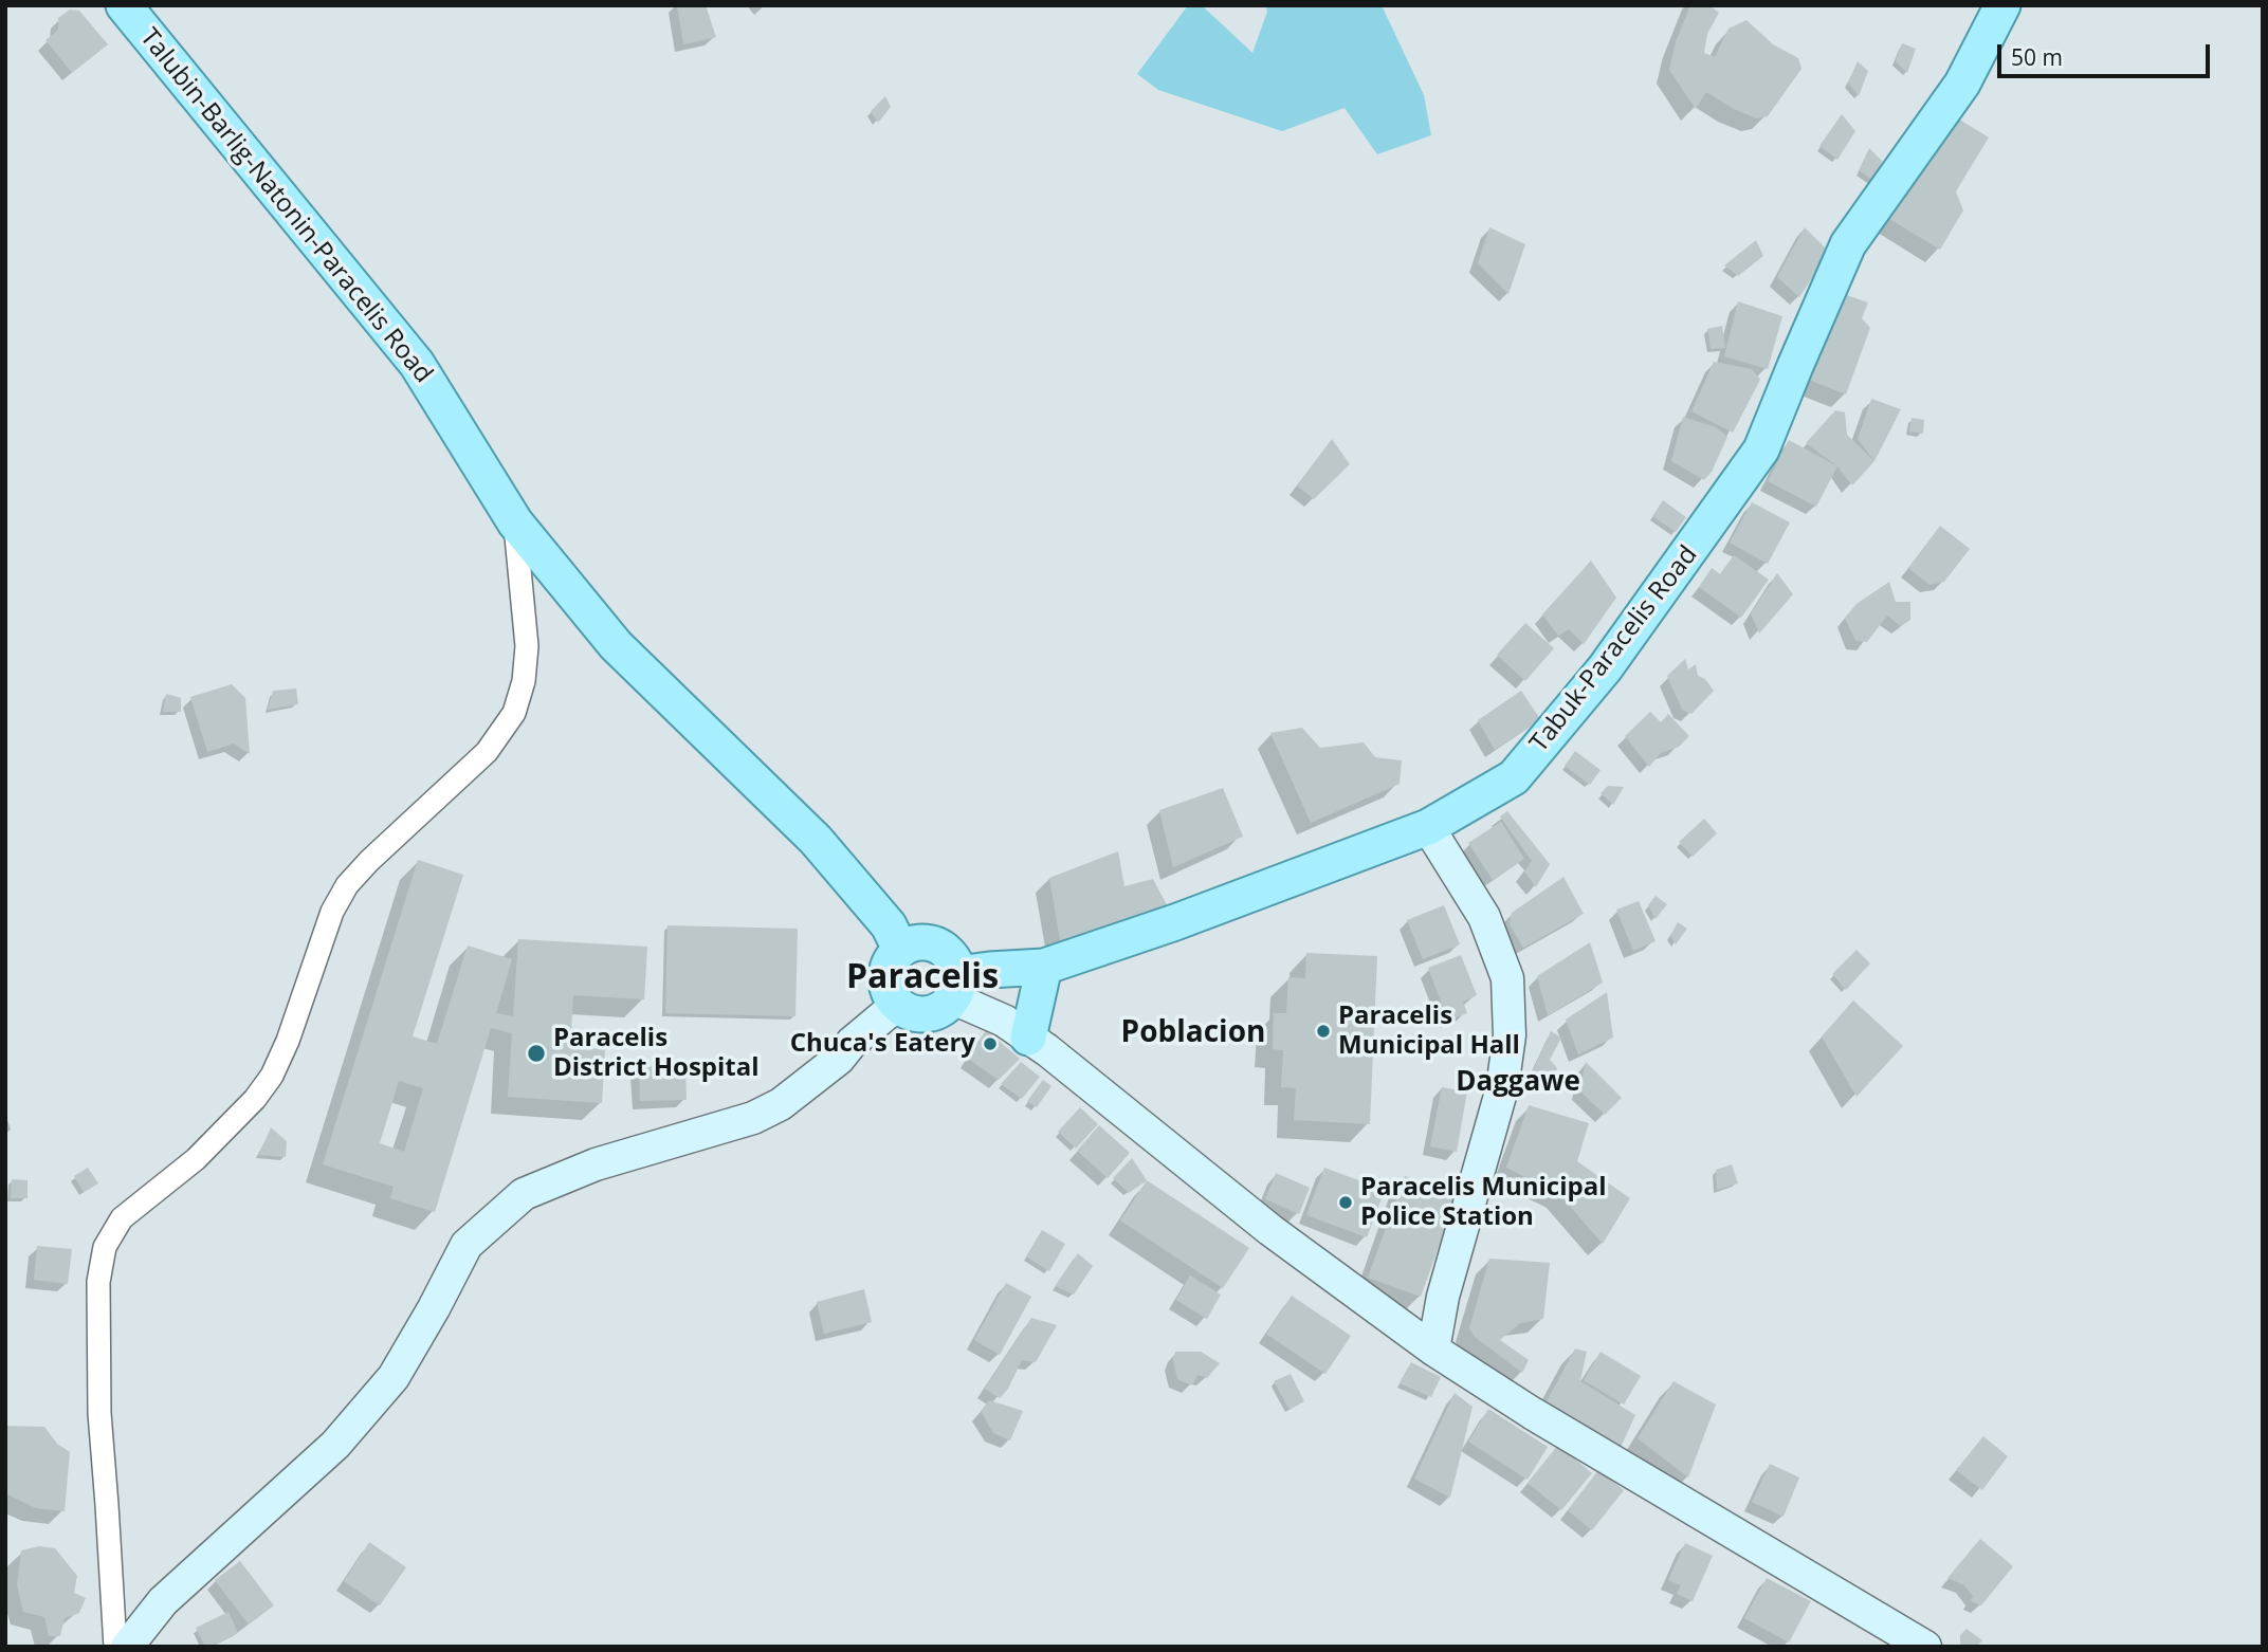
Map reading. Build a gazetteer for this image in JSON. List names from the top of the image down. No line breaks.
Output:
{"streets":{"main road":["Talubin-Barlig-Natonin-Paracelis Road","Tabuk-Paracelis Road"]},"crossings":[["Talubin-Barlig-Natonin-Paracelis Road","Tabuk-Paracelis Road"]],"districts":["Paracelis","Poblacion","Daggawe"],"places":["Paracelis Municipal Hall","Chuca's Eatery","Paracelis District Hospital","Paracelis Municipal Police Station"],"scale_bar":"50 m"}
